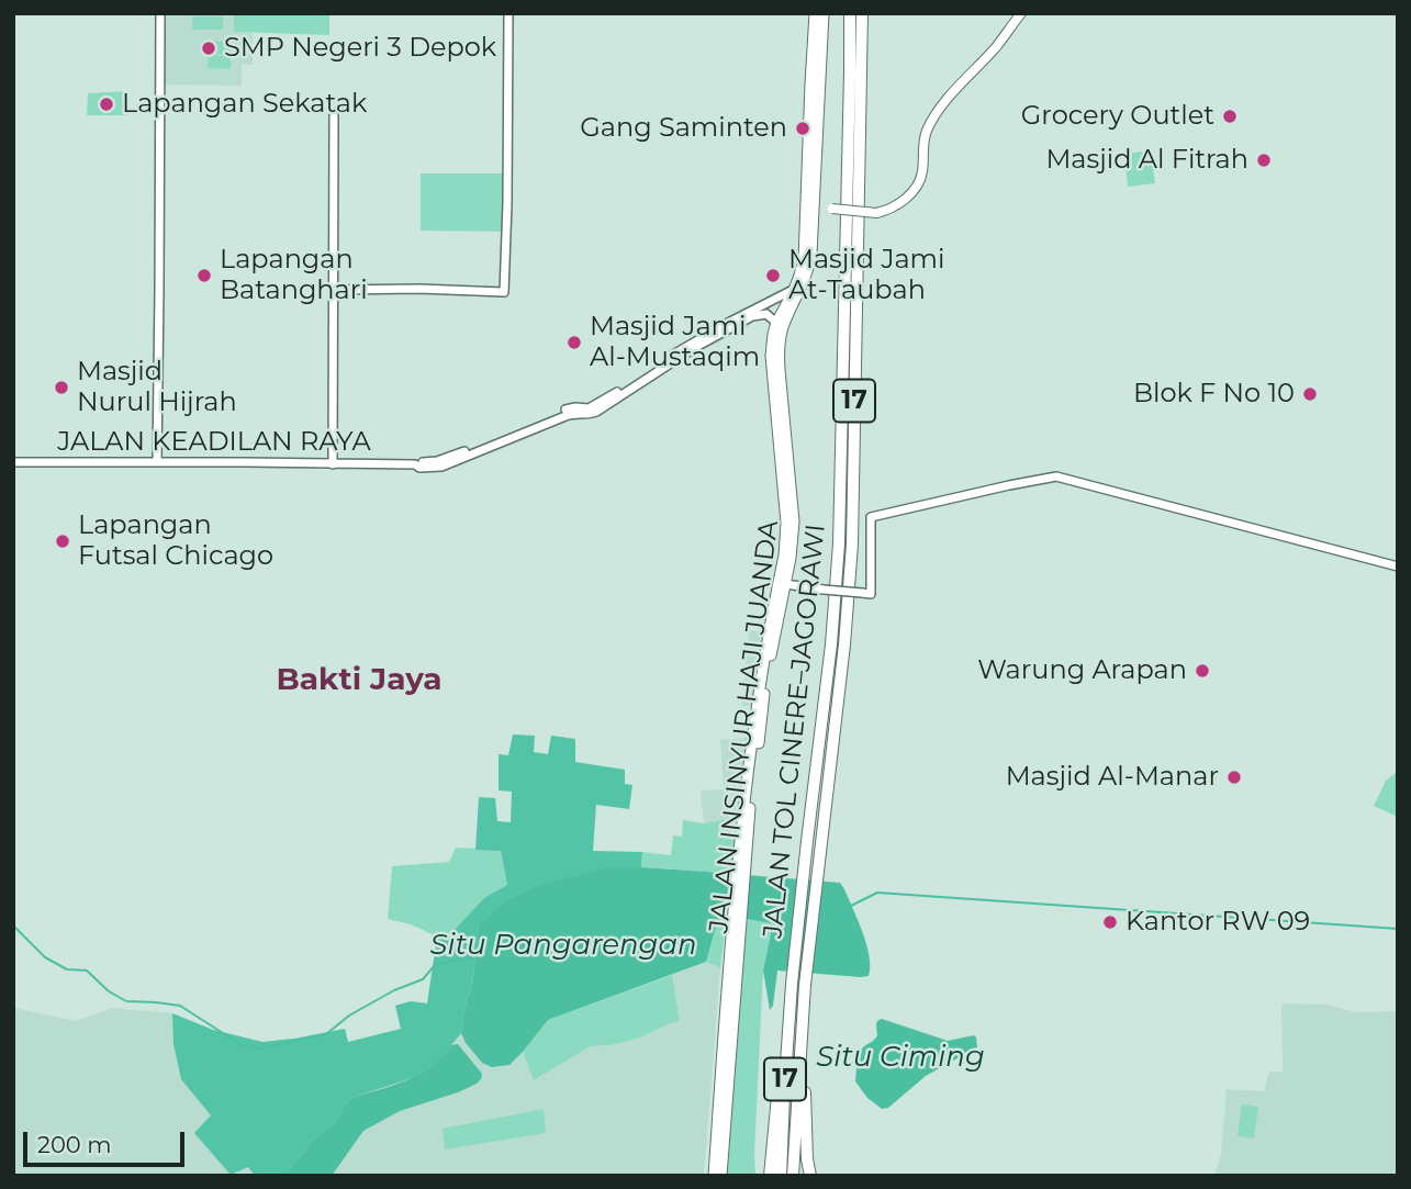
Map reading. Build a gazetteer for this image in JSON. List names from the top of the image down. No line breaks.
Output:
{"streets":{"highway":["17","JALAN INSINYUR HAJI JUANDA","JALAN TOL CINERE–JAGORAWI"],"street":["JALAN KEADILAN RAYA"]},"districts":["Bakti Jaya"],"water":["Situ Pangarengan","Situ Ciming"],"places":["SMP Negeri 3 Depok","Lapangan Sekatak","Grocery Outlet","Gang Saminten","Masjid Al Fitrah","Lapangan Batanghari","Masjid Jami At-Taubah","Masjid Jami Al-Mustaqim","Masjid Nurul Hijrah","Blok F No 10","Lapangan Futsal Chicago","Warung Arapan","Masjid Al-Manar","Kantor RW 09"],"scale_bar":"200 m"}
